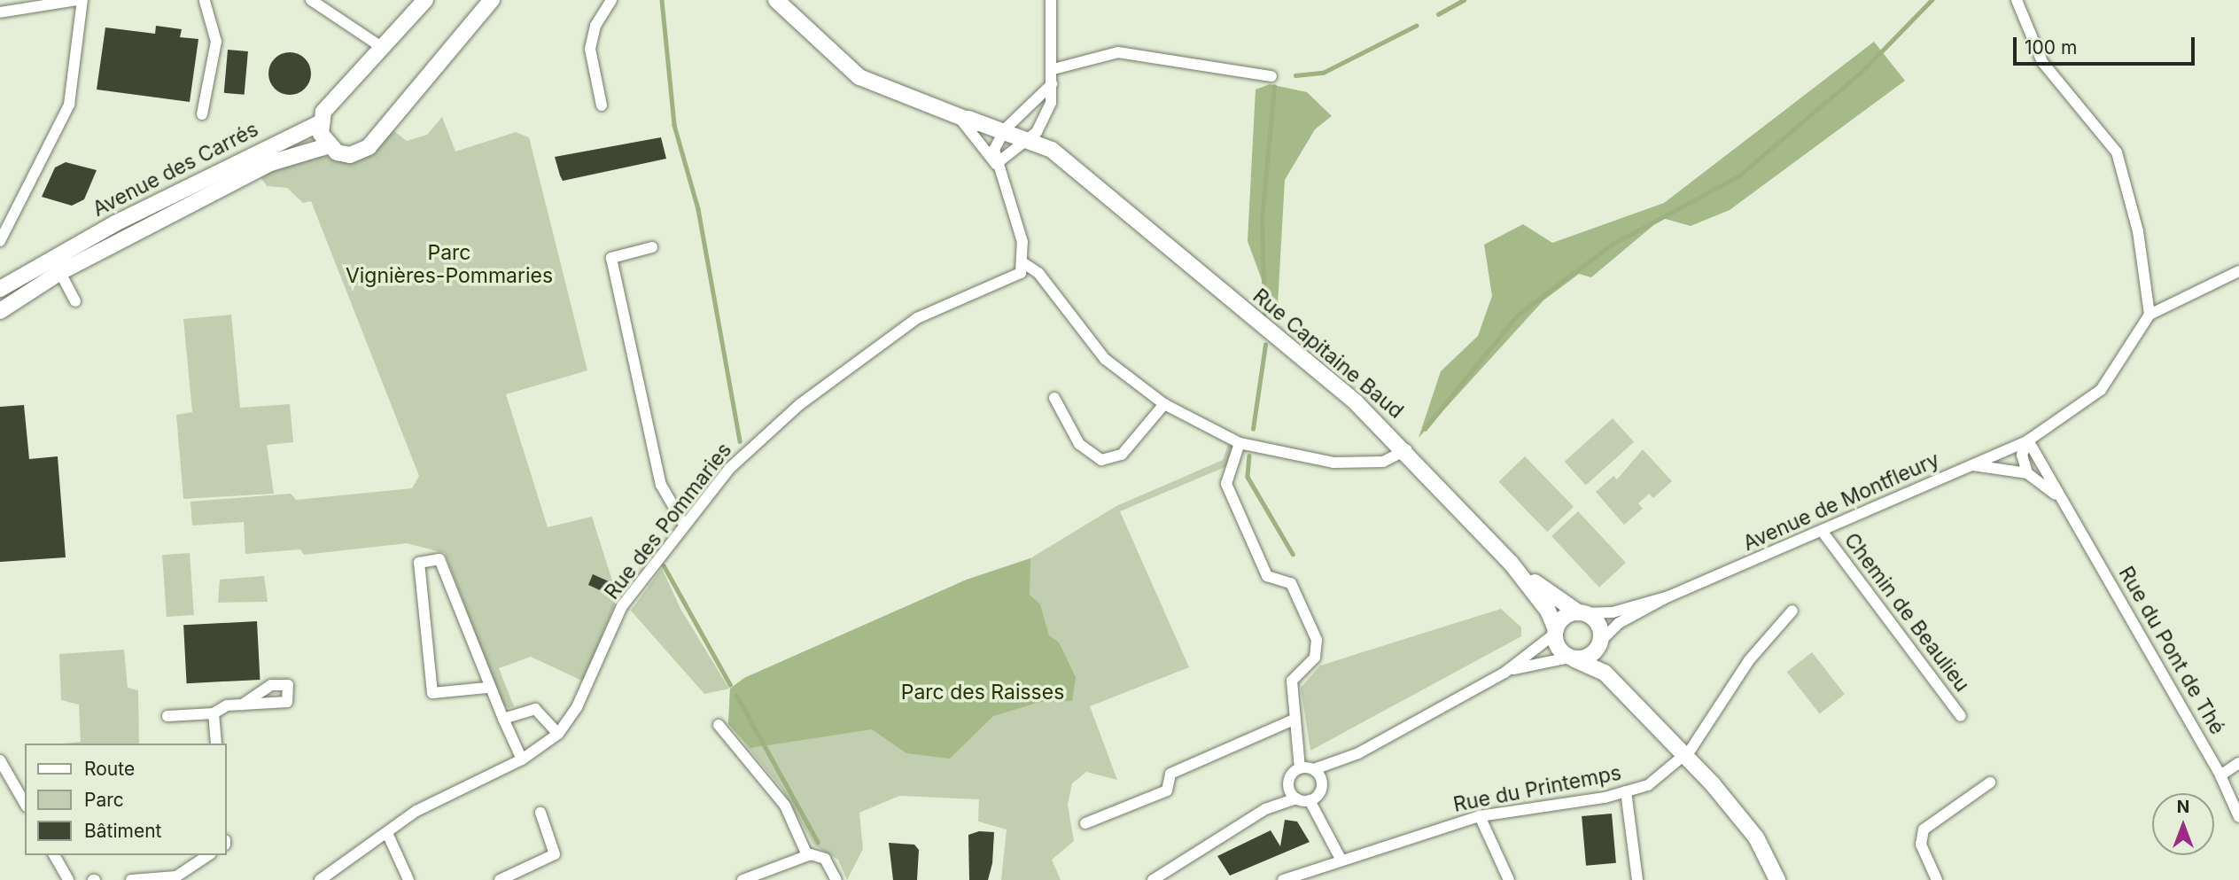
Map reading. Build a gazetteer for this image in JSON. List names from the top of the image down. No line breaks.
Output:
{"streets":{"main road":["Avenue des Carrés","Rue Capitaine Baud"],"street":["Avenue de Montfleury","Rue des Pommaries","Chemin de Beaulieu","Rue du Pont de Thé","Rue du Printemps"]},"crossings":[["Rue Capitaine Baud","Avenue de Montfleury"],["Avenue de Montfleury","Chemin de Beaulieu"],["Avenue de Montfleury","Rue du Pont de Thé"]],"parks":["Parc Vignières-Pommaries","Parc des Raisses"],"legend":["Route","Parc","Bâtiment"],"scale_bar":"100 m","north":"top"}
